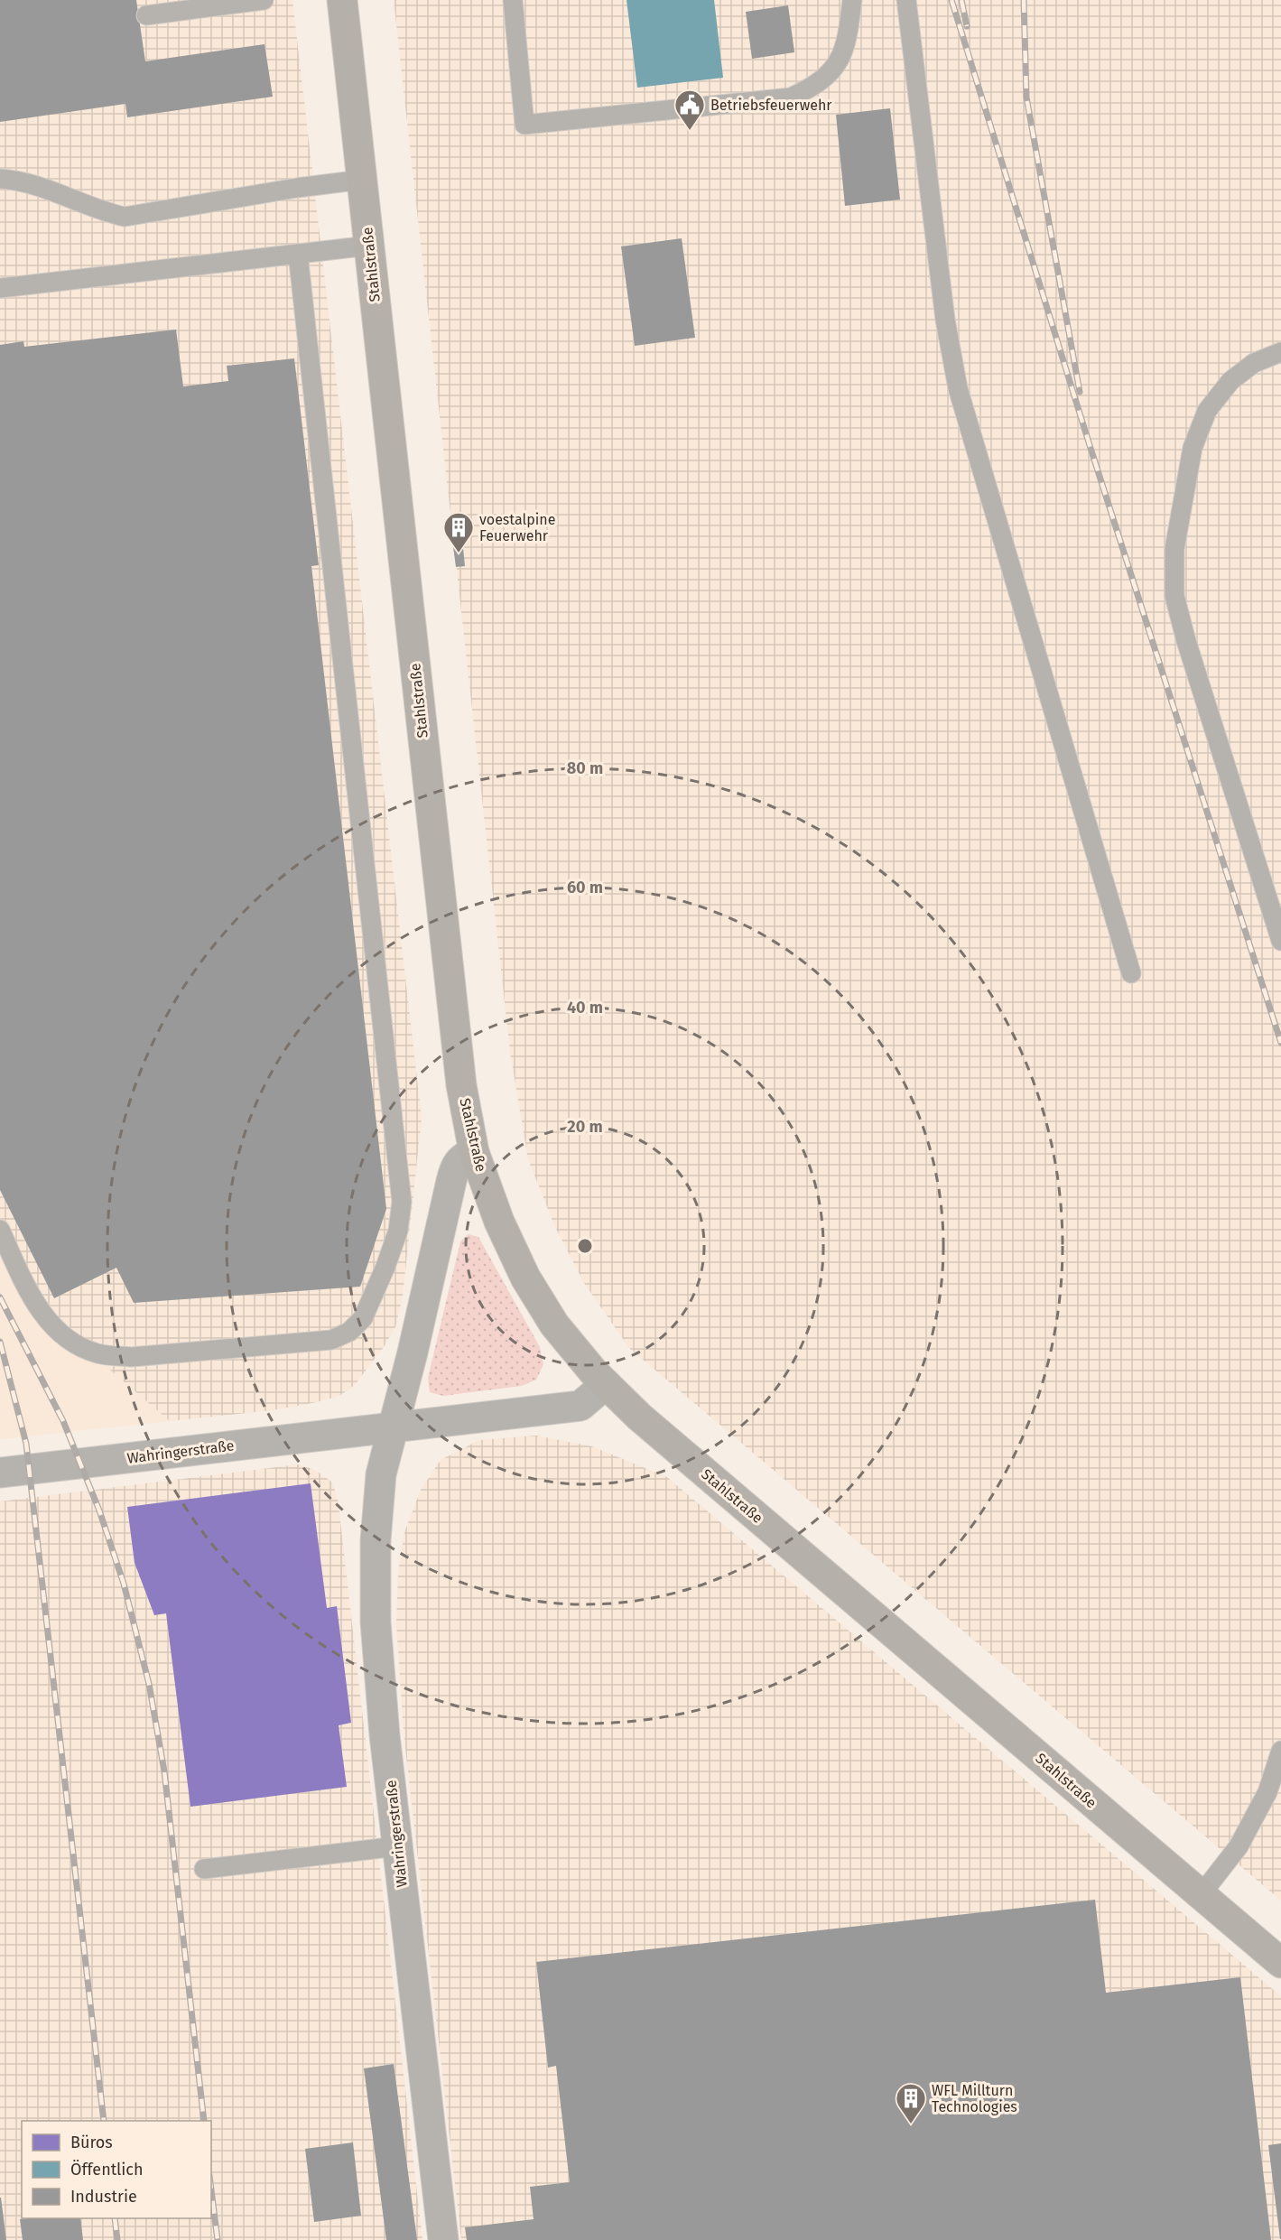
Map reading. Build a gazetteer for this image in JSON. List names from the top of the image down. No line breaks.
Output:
{"streets":{"street":["Stahlstraße","Wahringerstraße"]},"crossings":[["Stahlstraße","Wahringerstraße"]],"places":{"public building":["Betriebsfeuerwehr"],"building":["voestalpine Feuerwehr","WFL Millturn Technologies"]},"legend":["Büros","Öffentlich","Industrie"],"rings":["80 m","60 m","40 m","20 m"]}
